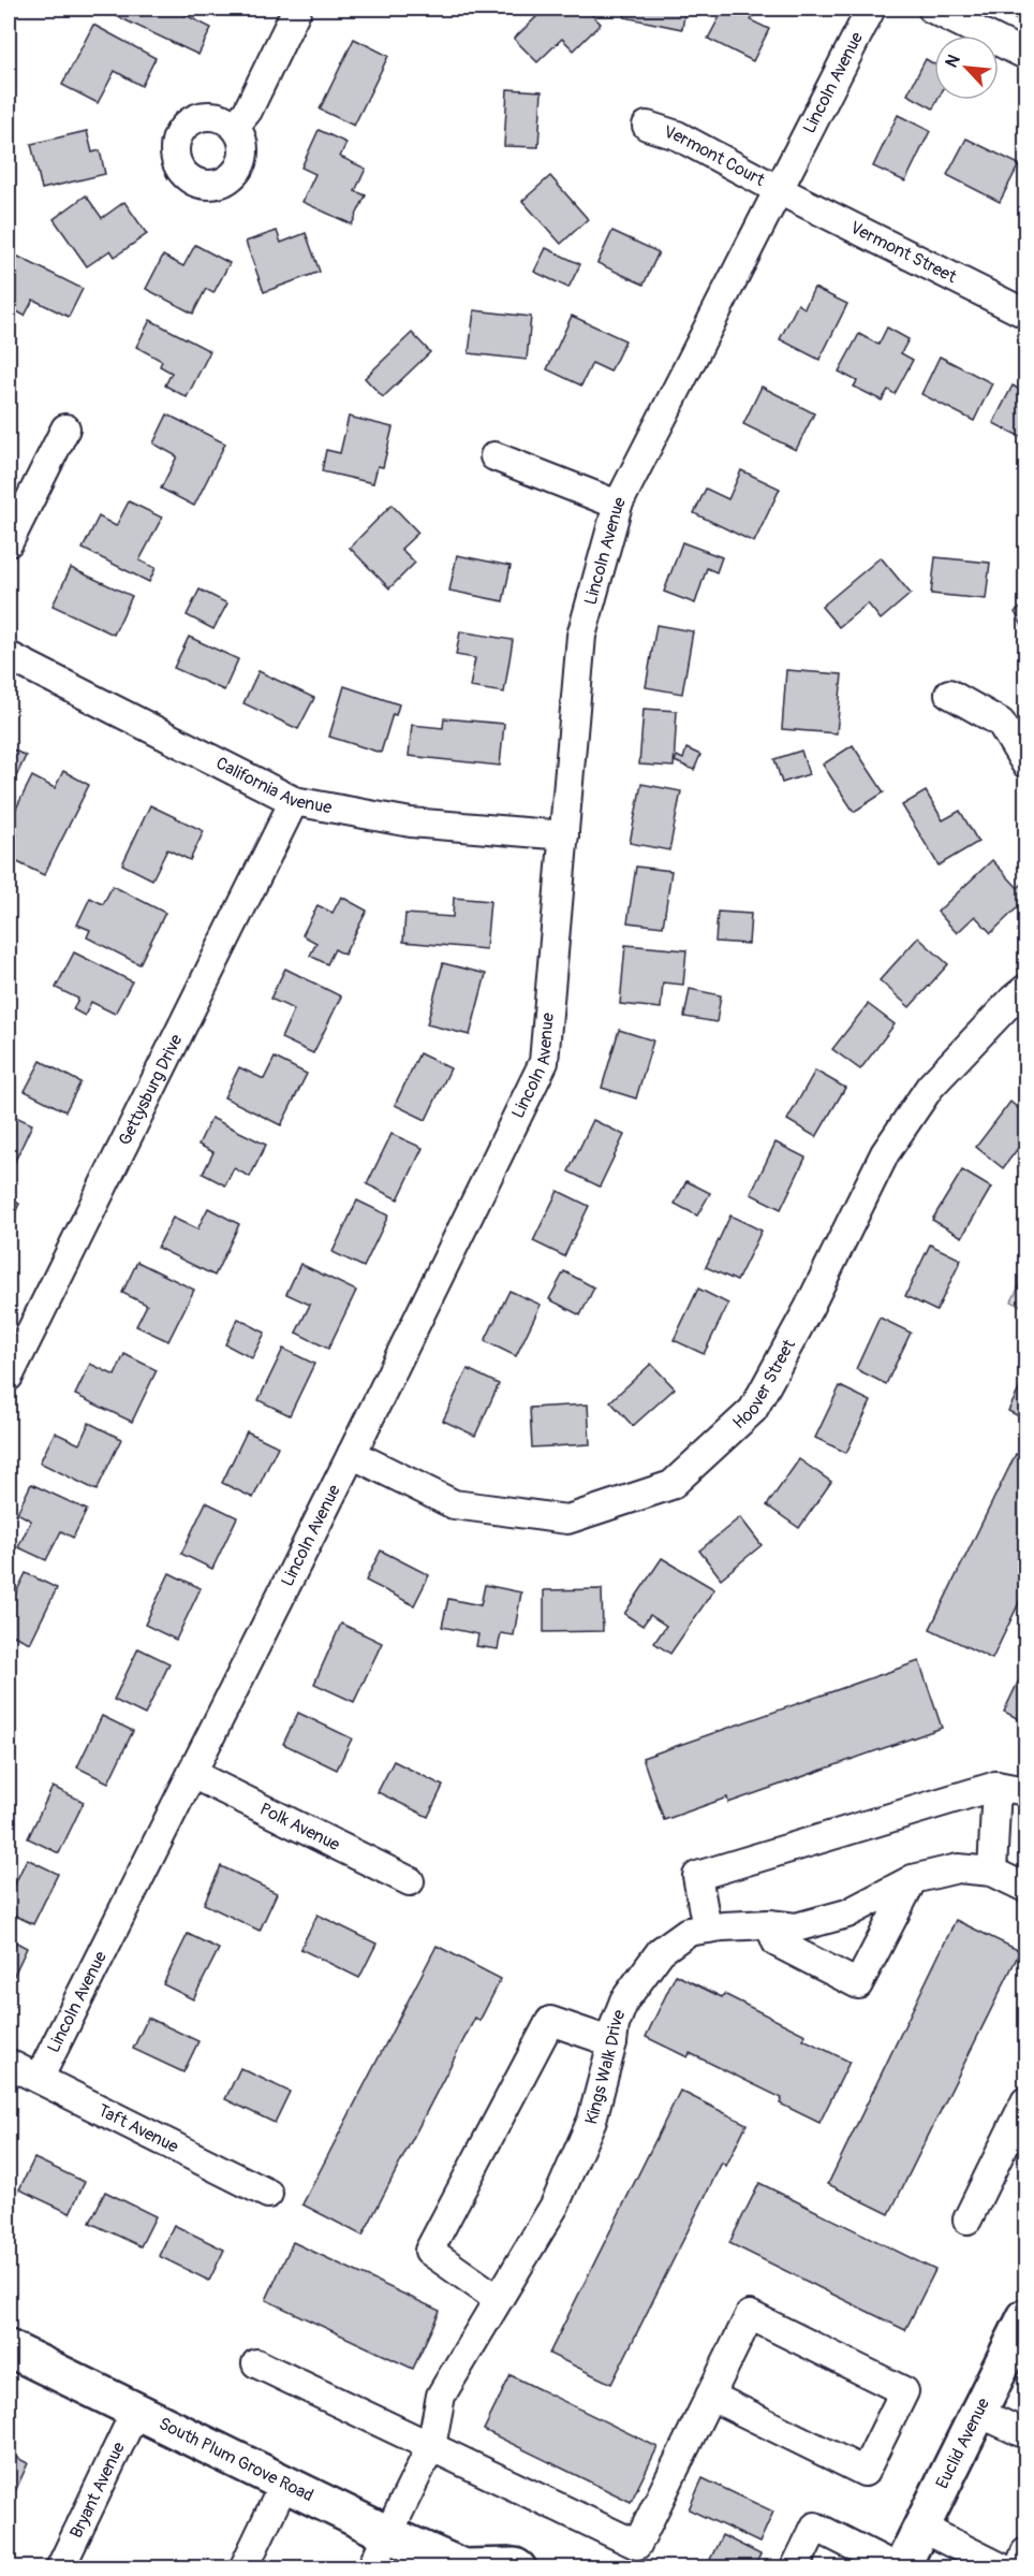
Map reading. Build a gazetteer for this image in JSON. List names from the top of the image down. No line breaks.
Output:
{"streets":{"main road":["Euclid Avenue","South Plum Grove Road"],"street":["Lincoln Avenue","Vermont Court","Vermont Street","California Avenue","Gettysburg Drive","Hoover Street","Polk Avenue","Kings Walk Drive","Taft Avenue","Bryant Avenue"]},"crossings":[["Lincoln Avenue","Vermont Court"],["Lincoln Avenue","Vermont Street"],["Lincoln Avenue","California Avenue"],["Lincoln Avenue","Hoover Street"],["Lincoln Avenue","Polk Avenue"],["Lincoln Avenue","Taft Avenue"],["Vermont Court","Vermont Street"],["California Avenue","Gettysburg Drive"],["Kings Walk Drive","South Plum Grove Road"],["South Plum Grove Road","Bryant Avenue"]],"north":"top left"}
